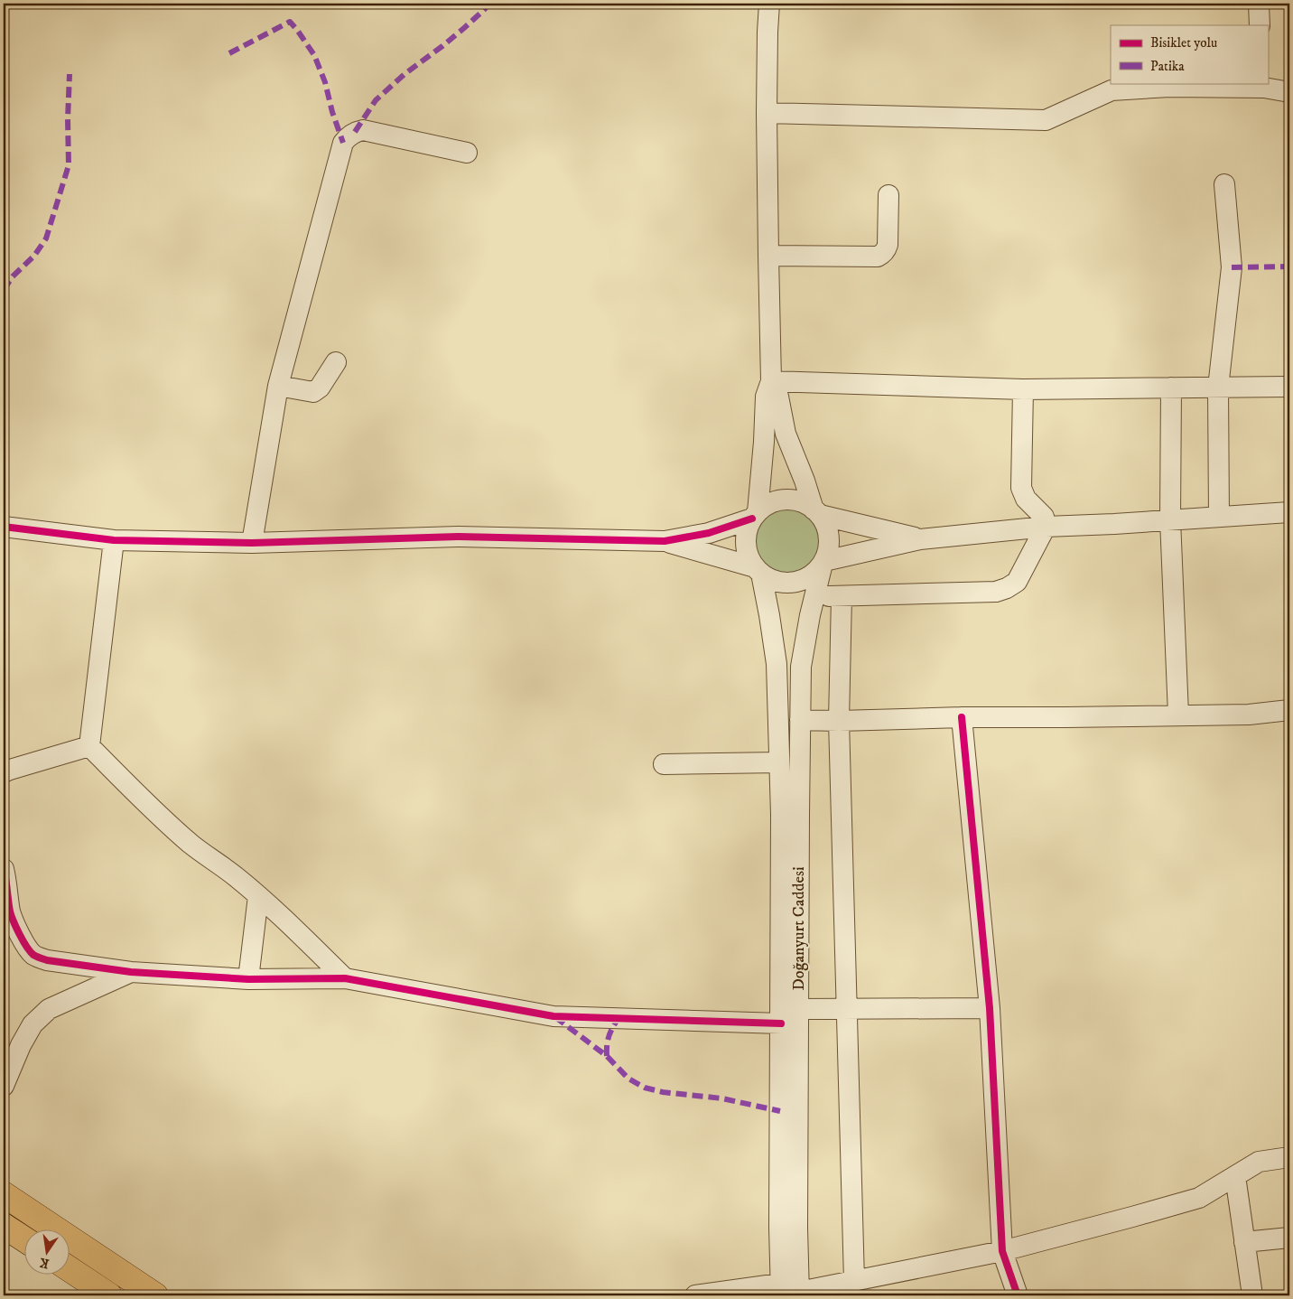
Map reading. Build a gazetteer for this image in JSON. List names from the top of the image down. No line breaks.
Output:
{"streets":{"street":["Doğanyurt Caddesi"]},"legend":["Bisiklet yolu","Patika"],"north":"bottom"}
